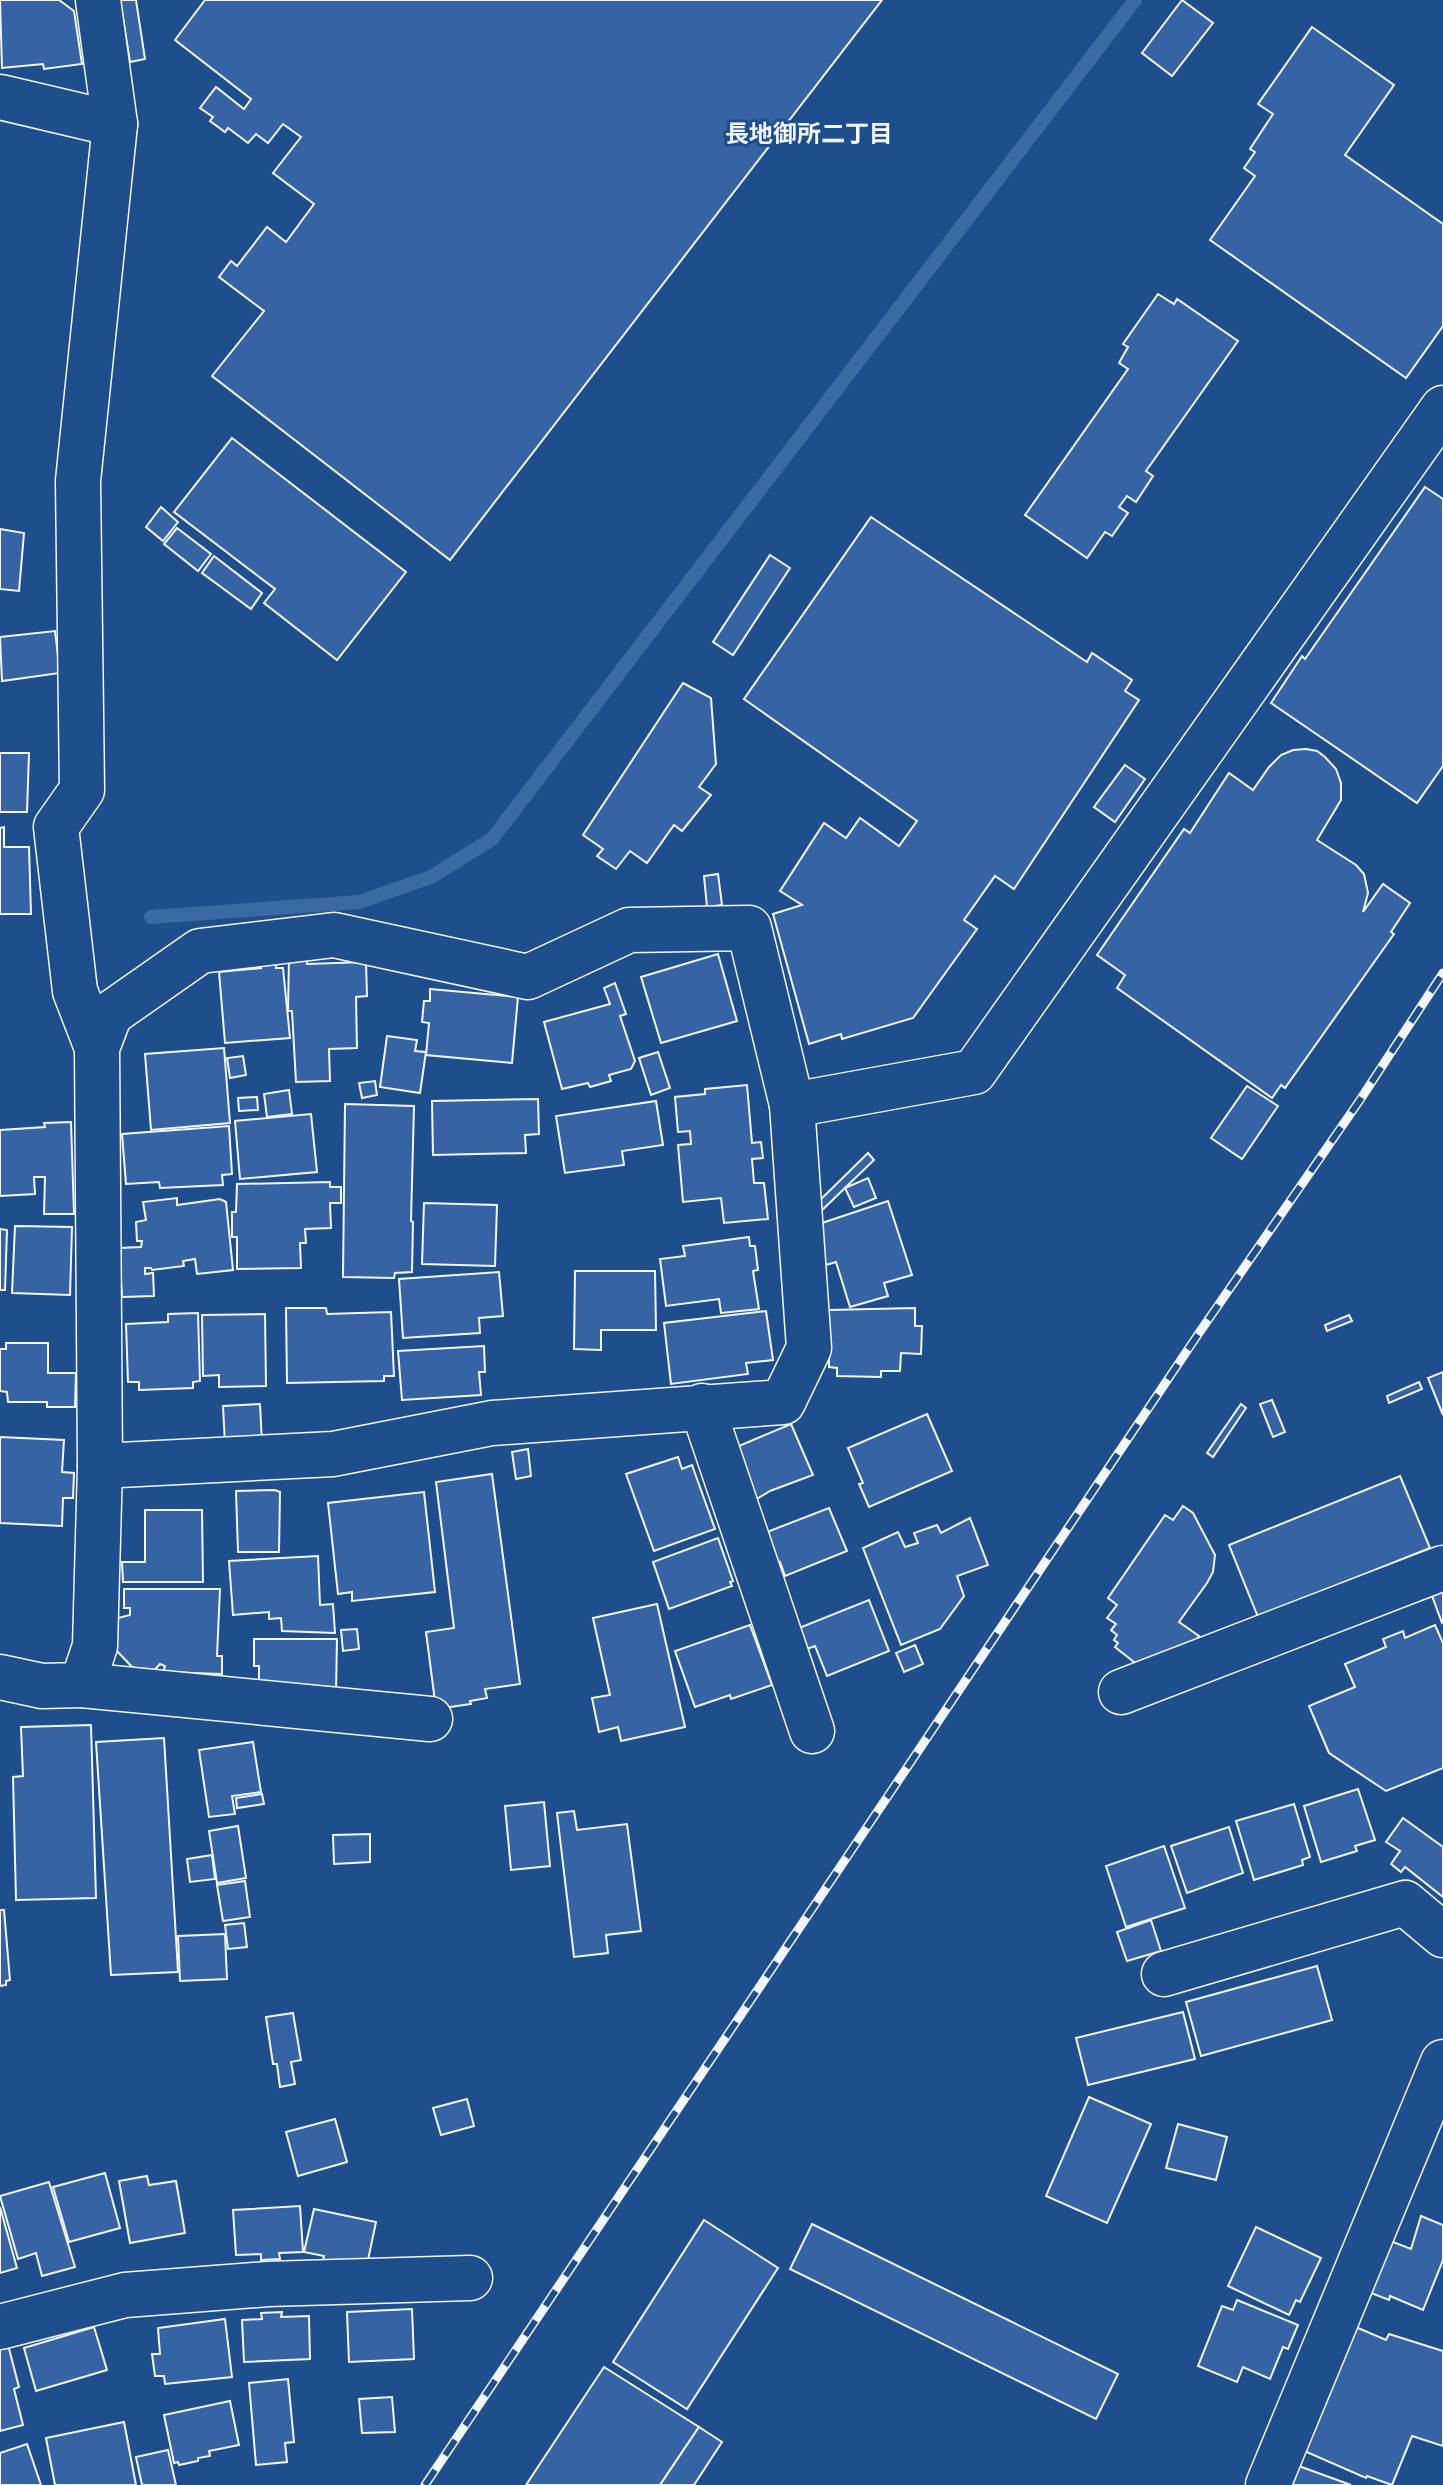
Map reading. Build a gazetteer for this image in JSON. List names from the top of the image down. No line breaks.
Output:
{"districts":["長地御所二丁目"]}
